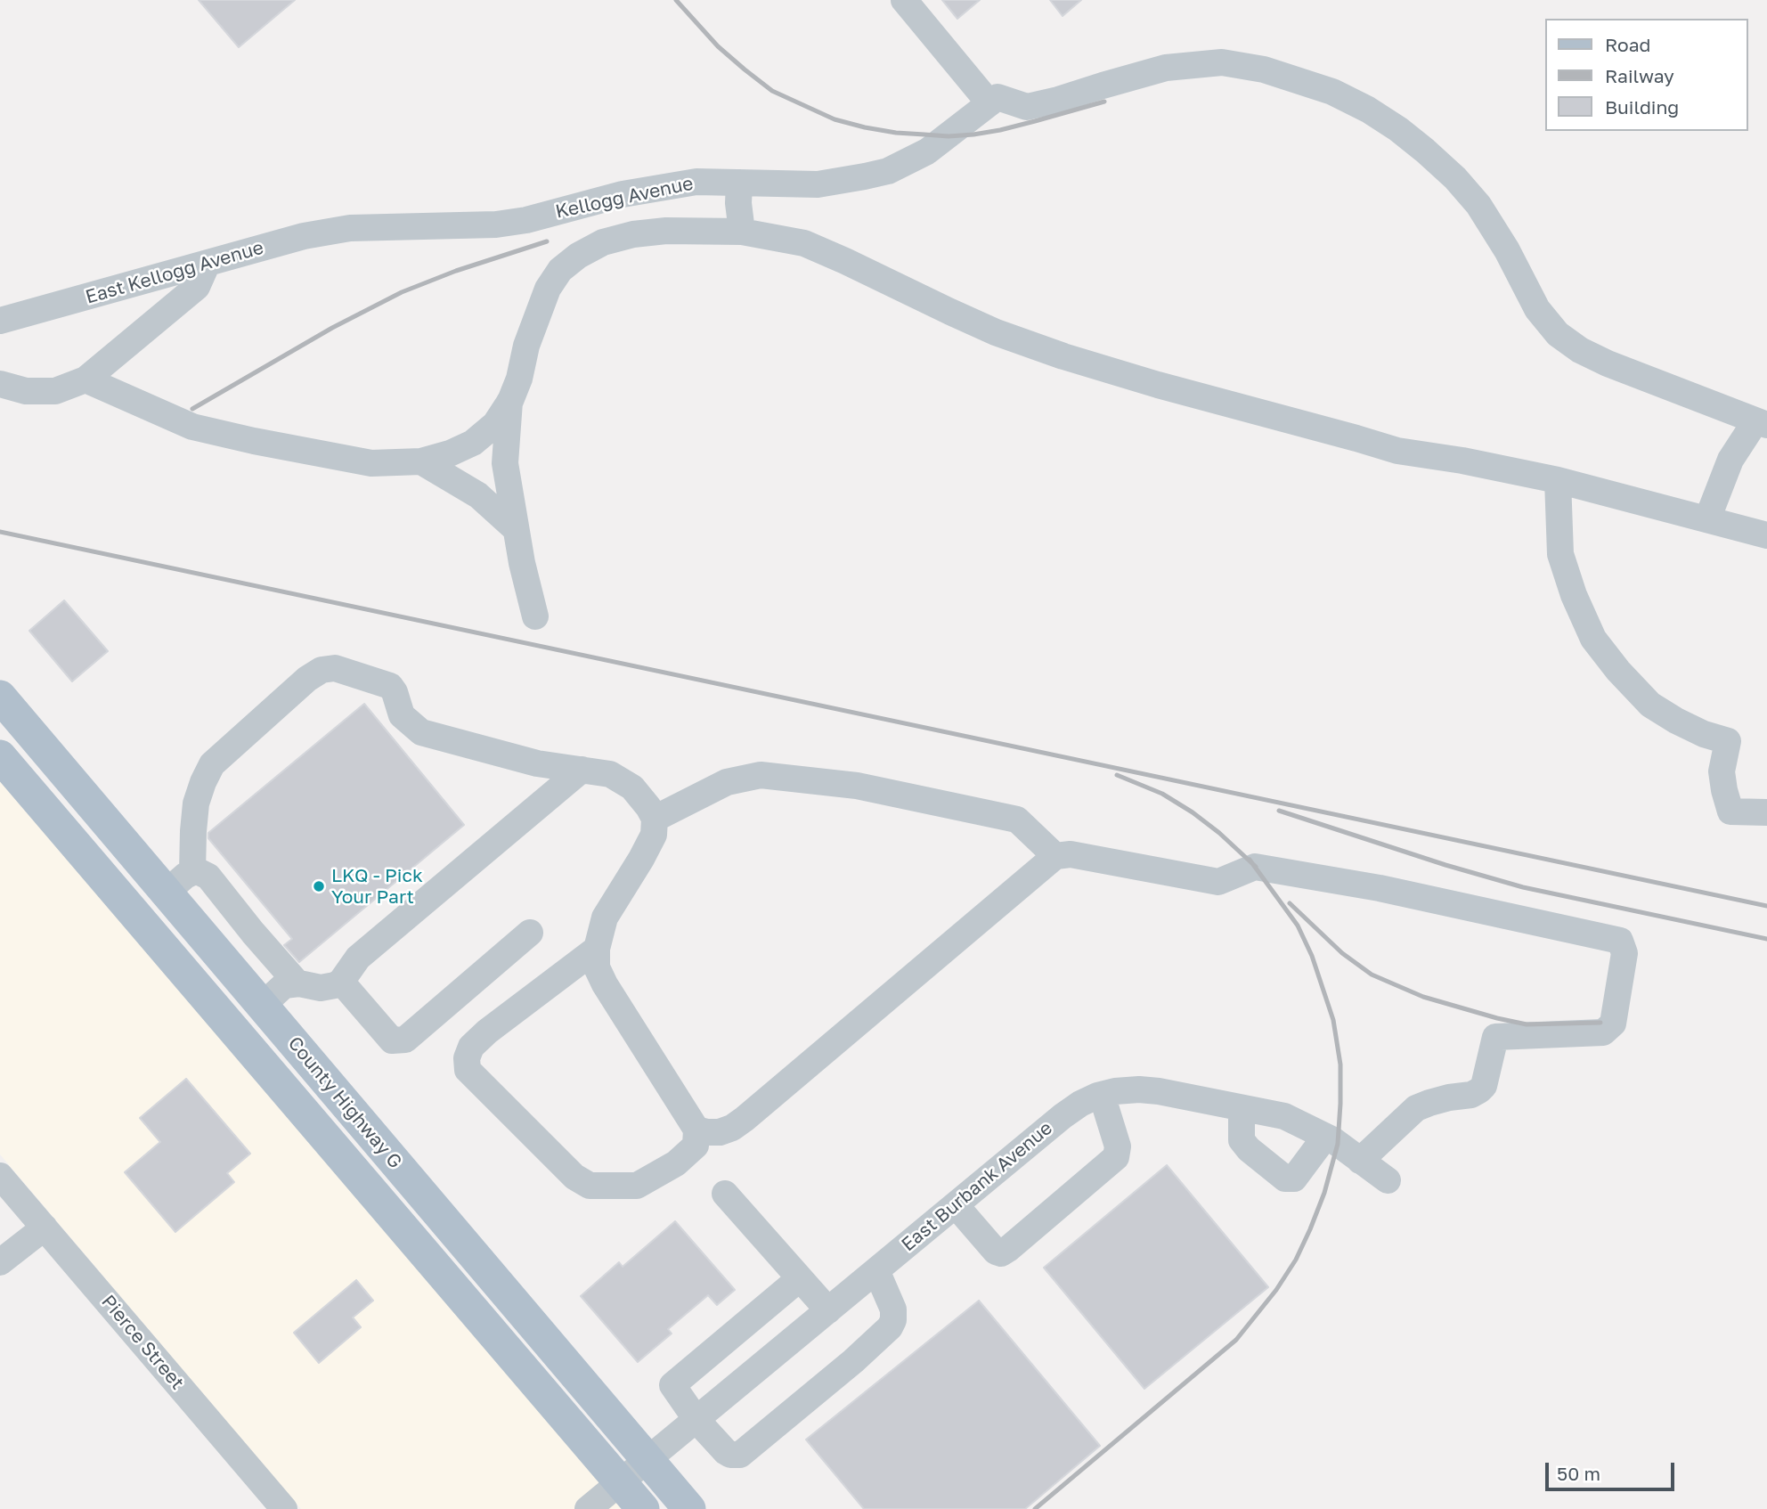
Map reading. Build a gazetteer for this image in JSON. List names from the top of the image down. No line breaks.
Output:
{"streets":{"main road":["County Highway G"],"street":["Kellogg Avenue","East Kellogg Avenue","East Burbank Avenue","Pierce Street"]},"crossings":[["Kellogg Avenue","East Kellogg Avenue"],["County Highway G","East Burbank Avenue"]],"places":["LKQ - Pick Your Part"],"legend":["Road","Railway","Building"],"scale_bar":"50 m"}
